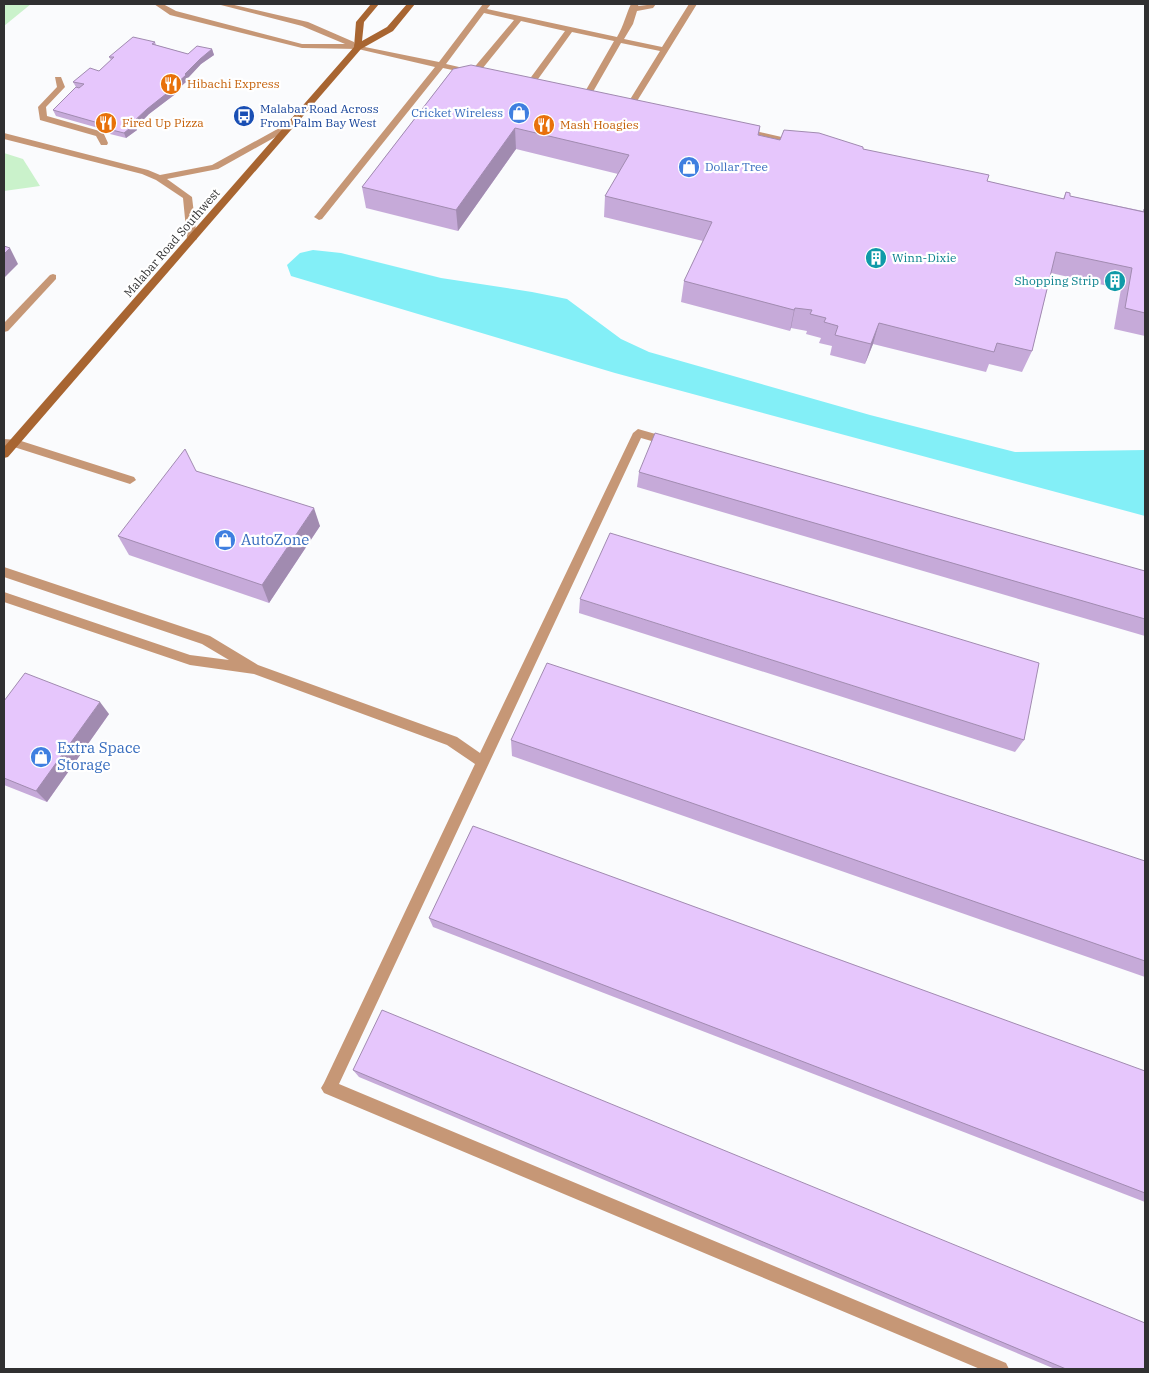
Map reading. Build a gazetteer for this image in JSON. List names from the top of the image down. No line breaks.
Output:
{"streets":{"main road":["Malabar Road Southwest"]},"places":{"restaurant":["Hibachi Express","Fired Up Pizza","Mash Hoagies"],"shop":["Cricket Wireless","Dollar Tree","AutoZone","Extra Space Storage"],"bus stop":["Malabar Road Across From Palm Bay West"],"building":["Winn-Dixie","Shopping Strip"]}}
